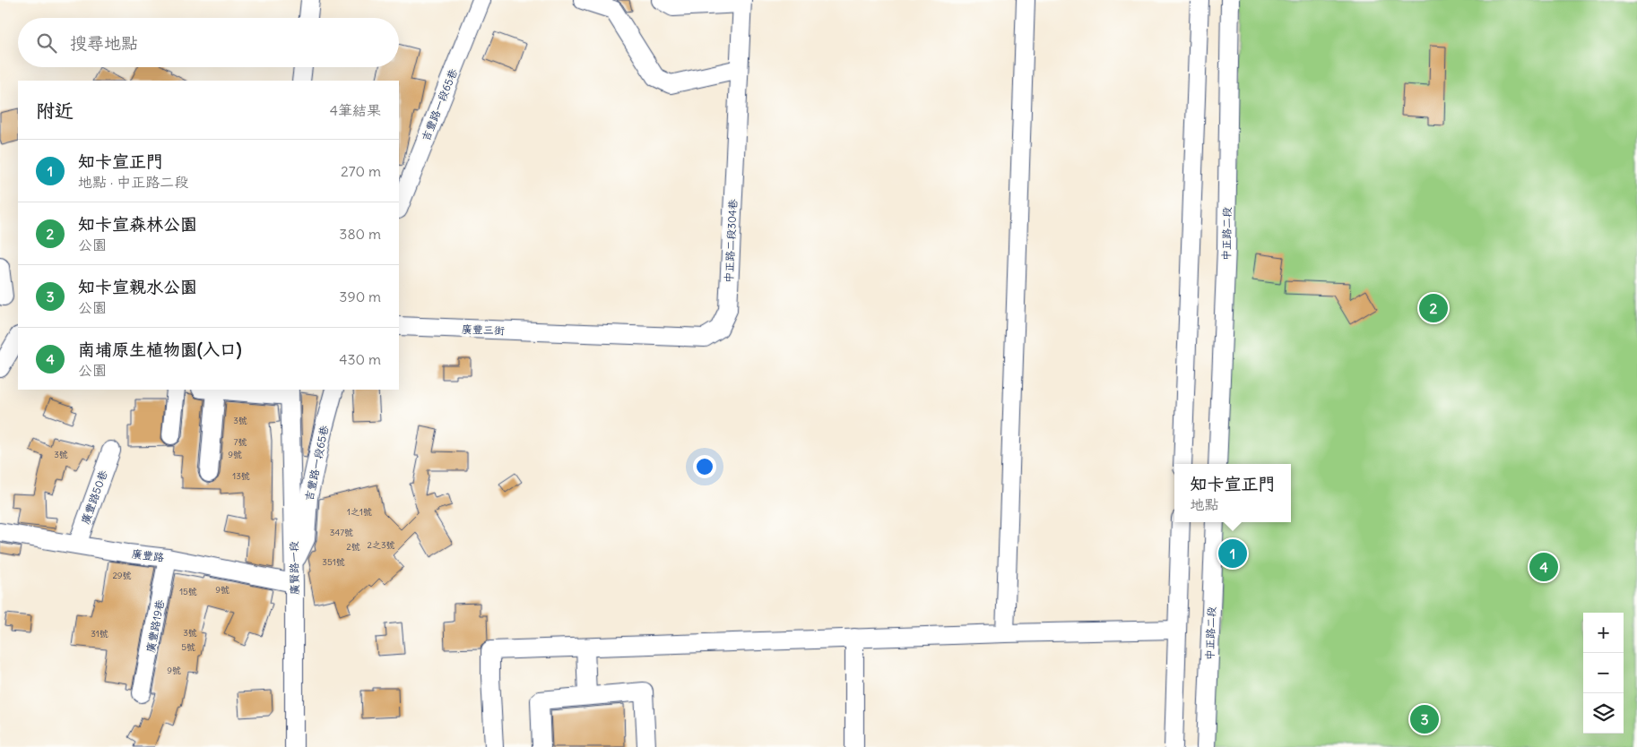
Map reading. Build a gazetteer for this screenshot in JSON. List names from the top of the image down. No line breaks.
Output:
{"streets":{"street":["吉豐路一段65巷","中正路二段","中正路二段304巷","廣豐三街","廣豐路50巷","廣豐路","廣賢路一段","廣豐路19巷"]},"crossings":[["吉豐路一段65巷","廣賢路一段"],["中正路二段304巷","廣豐三街"],["廣豐路50巷","廣豐路"],["廣豐路","廣賢路一段"],["廣豐路","廣豐路19巷"]],"house_numbers":["3號","7號","3號","9號","13號","1之1號","347號","2之3號","2號","351號","29號","9號","15號","3號","31號","5號","9號"],"page":{"search":"搜尋地點","heading":["附近","4筆結果"],"list":[{"mark":"1","name":"知卡宣正門","note":"地點 · 中正路二段","value":"270 m"},{"mark":"2","name":"知卡宣森林公園","note":"公園","value":"380 m"},{"mark":"3","name":"知卡宣親水公園","note":"公園","value":"390 m"},{"mark":"4","name":"南埔原生植物園(入口)","note":"公園","value":"430 m"}],"pins":["2","1","4","3"],"popup":["知卡宣正門","地點"],"map_buttons":["+","−"]}}
